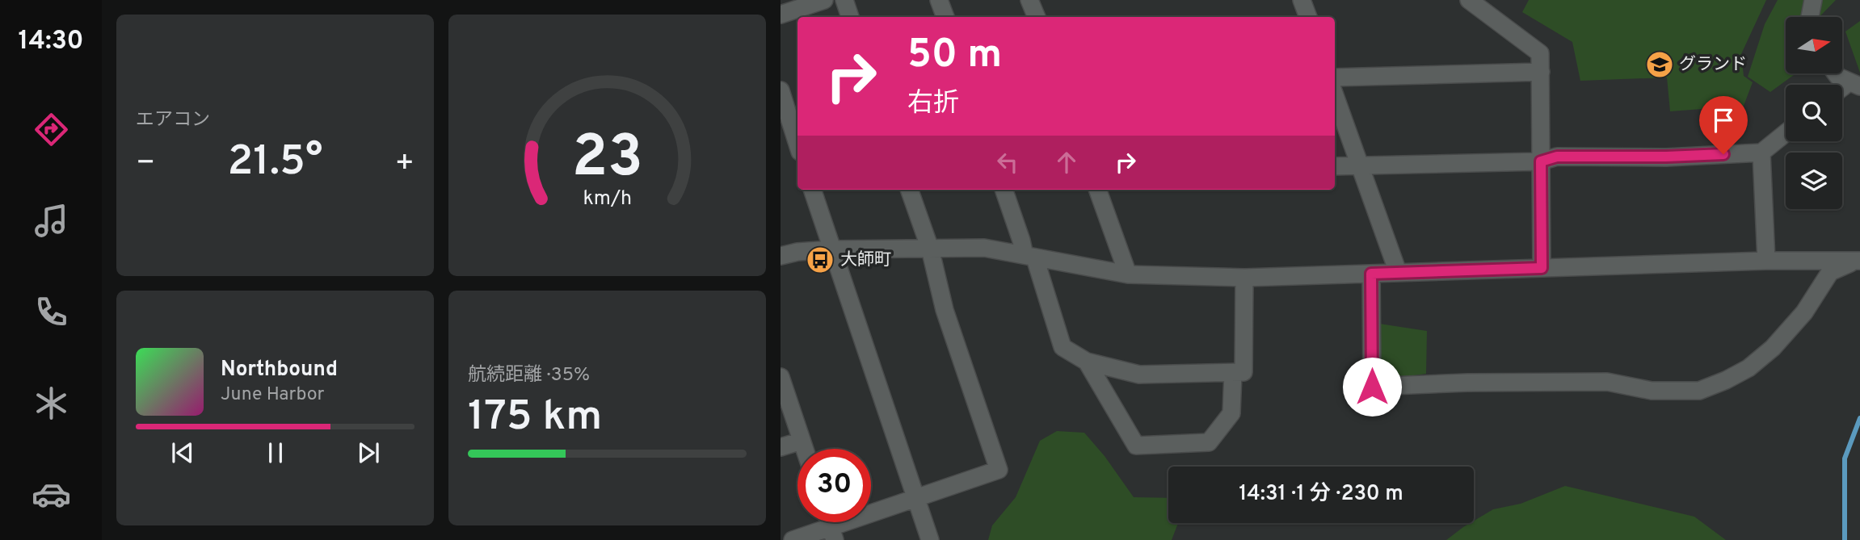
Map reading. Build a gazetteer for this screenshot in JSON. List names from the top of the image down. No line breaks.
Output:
{"places":{"school or university":["グランド"],"bus stop":["大師町"]},"north":"right","page":{"tabs":"14:30","tile":["エアコン",["航続距離 · 35%","175 km"]],"turn":["50 m","右折"],"heat":["−","21.5°","+"],"song":["Northbound","June Harbor"],"limit":"30","trip":"14:31 · 1 分 · 230 m","gauge":["23","km/h"]}}
